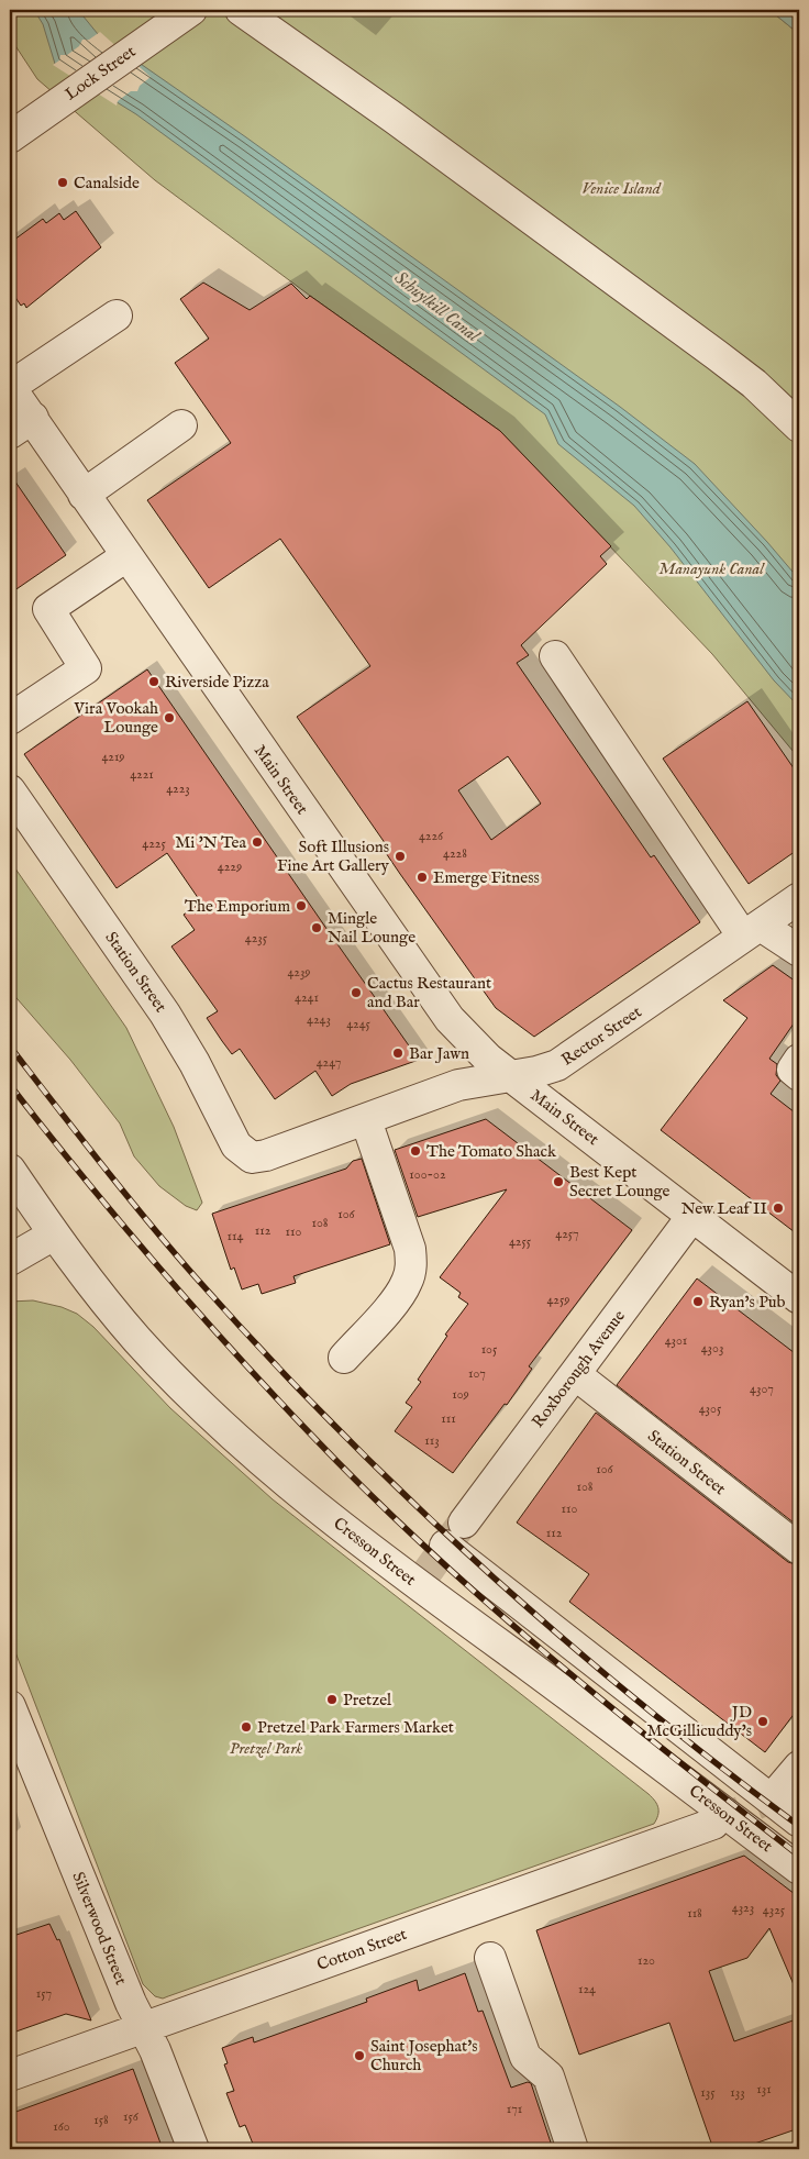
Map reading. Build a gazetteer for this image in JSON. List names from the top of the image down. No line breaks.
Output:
{"streets":{"street":["Lock Street","Main Street","Station Street","Rector Street","Roxborough Avenue","Cresson Street","Silverwood Street","Cotton Street"]},"crossings":[["Main Street","Rector Street"],["Main Street","Roxborough Avenue"],["Station Street","Rector Street"],["Station Street","Roxborough Avenue"],["Silverwood Street","Cotton Street"]],"water":["Schuylkill Canal"],"parks":["Venice Island","Manayunk Canal","Pretzel Park"],"places":["Canalside","Riverside Pizza","Vira Vookah Lounge","Mi 'N Tea","Soft Illusions Fine Art Gallery","Emerge Fitness","The Emporium","Mingle Nail Lounge","Cactus Restaurant and Bar","Bar Jawn","The Tomato Shack","Best Kept Secret Lounge","New Leaf II","Ryan's Pub","Pretzel","JD McGillicuddy's","Pretzel Park Farmers Market","Saint Josephat's Church"],"house_numbers":["4219","4221","4223","4226","4225","4228","4229","4235","4239","4241","4243","4245","4247","100-02","106","108","112","110","4257","114","4255","4259","4301","4303","105","107","4307","109","4305","111","113","106","108","110","112","4323","4325","118","120","124","157","131","135","133","171","156","158","160"]}
